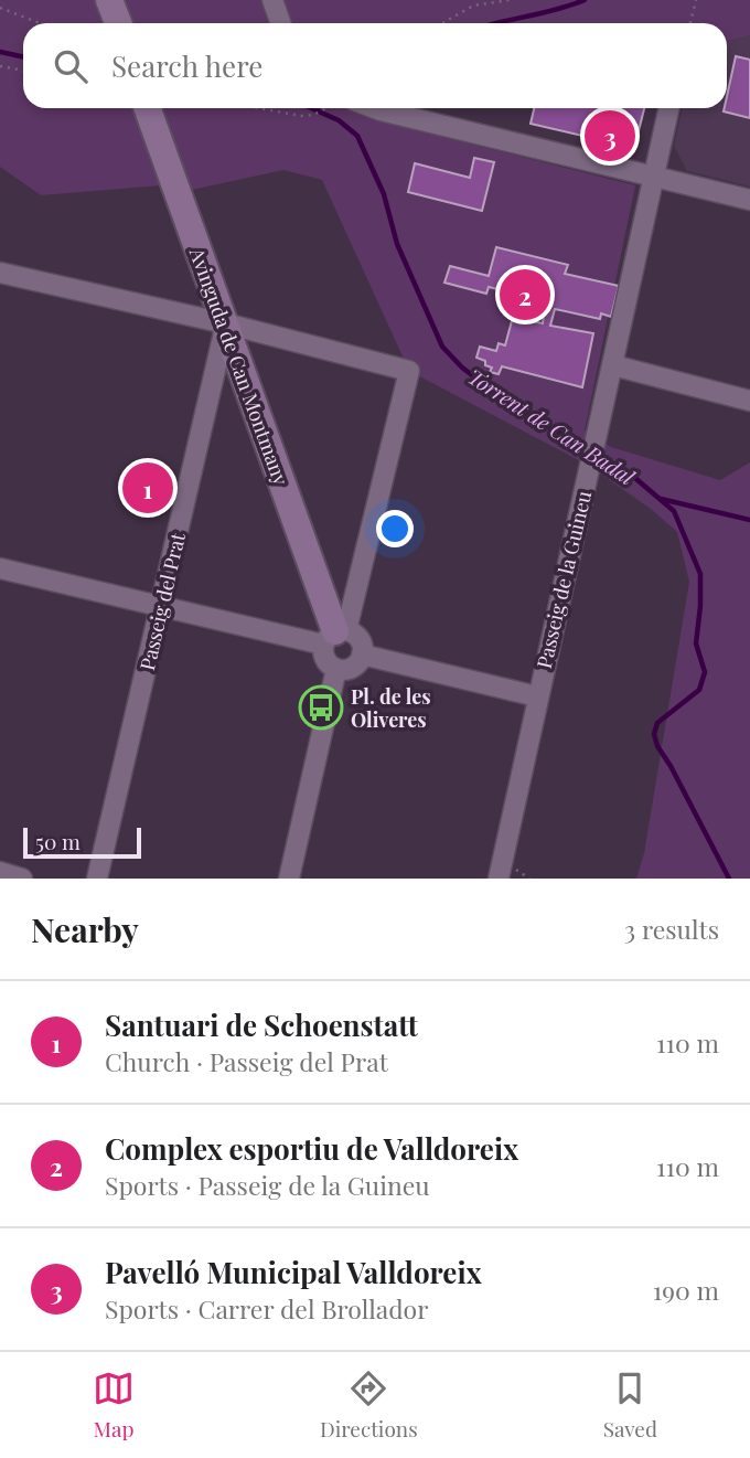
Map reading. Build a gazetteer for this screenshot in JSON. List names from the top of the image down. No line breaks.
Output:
{"streets":{"street":["Avinguda de Can Montmany","Passeig de la Guineu","Passeig del Prat"]},"crossings":[["Avinguda de Can Montmany","Passeig del Prat"]],"water":["Torrent de Can Badal"],"places":{"bus stop":["Pl. de les Oliveres"]},"scale_bar":"50 m","page":{"search":"Search here","pins":["3","2","1"],"scale":"50 m","heading":["Nearby","3 results"],"list":[{"mark":"1","name":"Santuari de Schoenstatt","note":"Church · Passeig del Prat","value":"110 m"},{"mark":"2","name":"Complex esportiu de Valldoreix","note":"Sports · Passeig de la Guineu","value":"110 m"},{"mark":"3","name":"Pavelló Municipal Valldoreix","note":"Sports · Carrer del Brollador","value":"190 m"}],"nav":["Map","Directions","Saved"]}}
